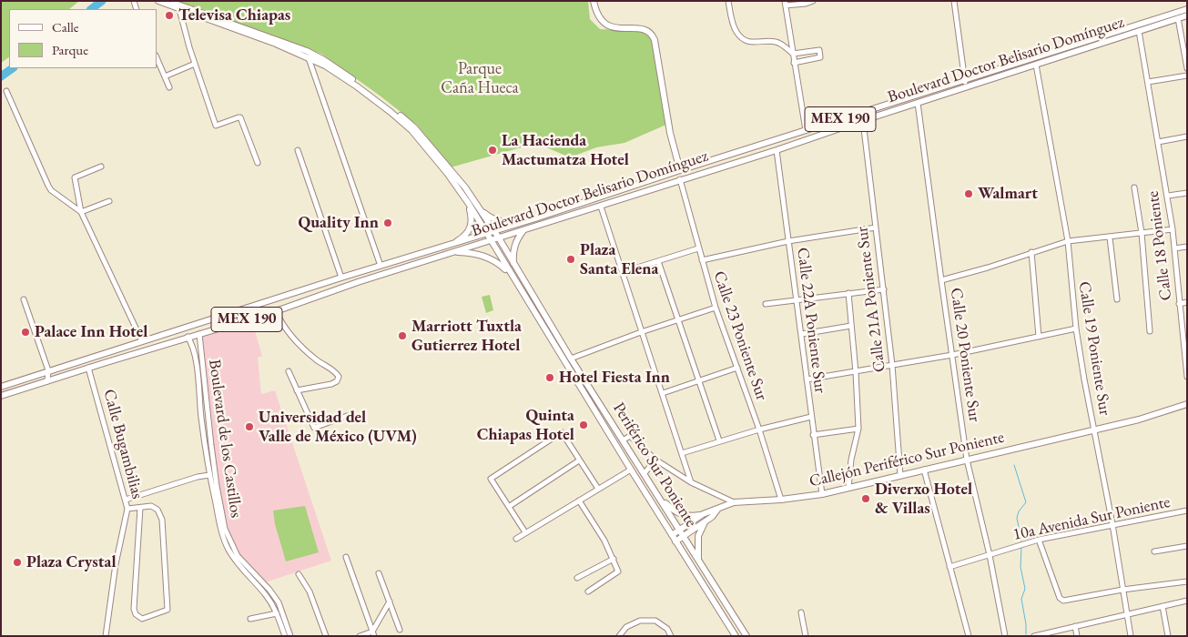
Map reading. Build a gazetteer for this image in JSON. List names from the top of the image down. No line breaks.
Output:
{"streets":{"main road":["Boulevard Doctor Belisario Domínguez","MEX 190","Callejón Periférico Sur Poniente","Periférico Sur Poniente"],"street":["Calle 18 Poniente","Calle 21A Poniente Sur","Calle 22A Poniente Sur","Calle 23 Poniente Sur","Calle 19 Poniente Sur","Calle 20 Poniente Sur","Boulevard de los Castillos","Calle Bugambilias","10a Avenida Sur Poniente"]},"crossings":[["Boulevard Doctor Belisario Domínguez","Calle 18 Poniente"],["Boulevard Doctor Belisario Domínguez","Calle 21A Poniente Sur"],["Boulevard Doctor Belisario Domínguez","Calle 22A Poniente Sur"],["Boulevard Doctor Belisario Domínguez","Calle 23 Poniente Sur"],["Boulevard Doctor Belisario Domínguez","Calle 19 Poniente Sur"],["Boulevard Doctor Belisario Domínguez","Calle 20 Poniente Sur"],["Boulevard Doctor Belisario Domínguez","Boulevard de los Castillos"],["Boulevard Doctor Belisario Domínguez","Calle Bugambilias"],["Boulevard Doctor Belisario Domínguez","Periférico Sur Poniente"],["Calle 21A Poniente Sur","Callejón Periférico Sur Poniente"],["Calle 22A Poniente Sur","Callejón Periférico Sur Poniente"],["Calle 23 Poniente Sur","Callejón Periférico Sur Poniente"],["Calle 19 Poniente Sur","Callejón Periférico Sur Poniente"],["Calle 19 Poniente Sur","10a Avenida Sur Poniente"],["Calle 20 Poniente Sur","Callejón Periférico Sur Poniente"],["Calle 20 Poniente Sur","10a Avenida Sur Poniente"],["Callejón Periférico Sur Poniente","Periférico Sur Poniente"]],"parks":["Parque Caña Hueca"],"places":["Televisa Chiapas","La Hacienda Mactumatza Hotel","Walmart","Quality Inn","Plaza Santa Elena","Palace Inn Hotel","Marriott Tuxtla Gutierrez Hotel","Hotel Fiesta Inn","Quinta Chiapas Hotel","Universidad del Valle de México (UVM)","Diverxo Hotel & Villas","Plaza Crystal"],"legend":["Calle","Parque"]}
